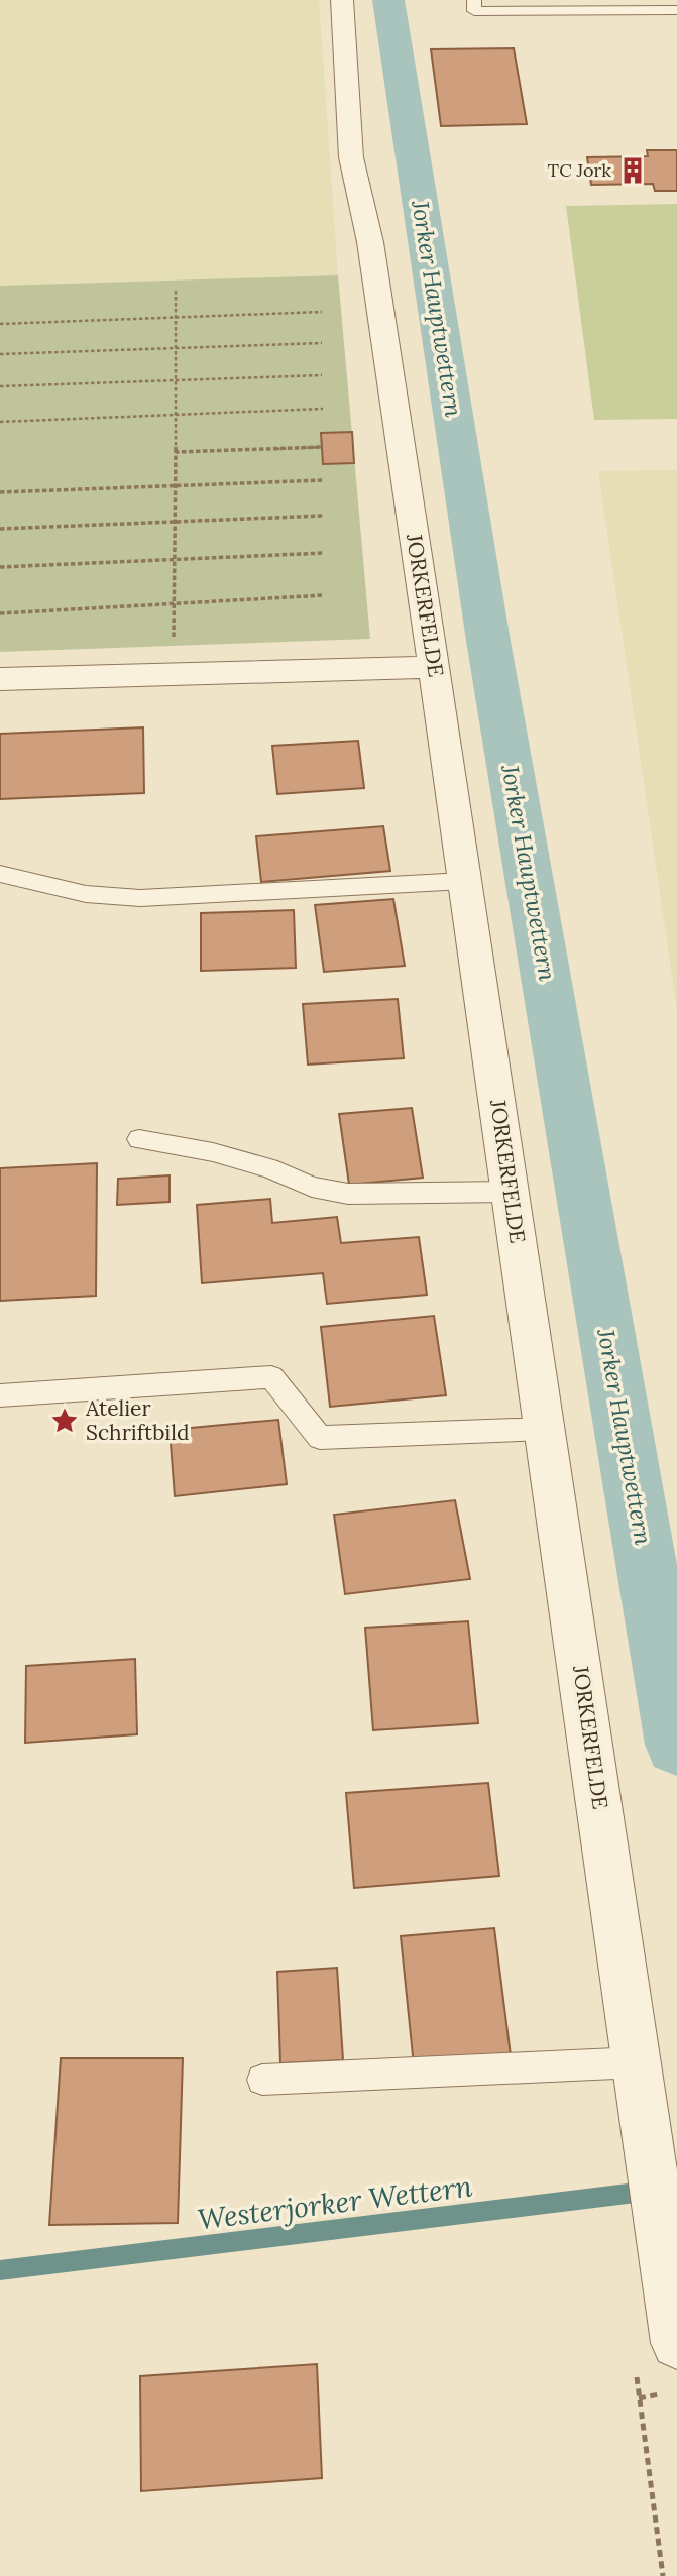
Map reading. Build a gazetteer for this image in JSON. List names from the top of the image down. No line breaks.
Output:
{"streets":{"street":["JORKERFELDE"]},"water":["Jorker Hauptwettern","Westerjorker Wettern"],"places":{"building":["TC Jork"],"place":["Atelier Schriftbild"]}}
